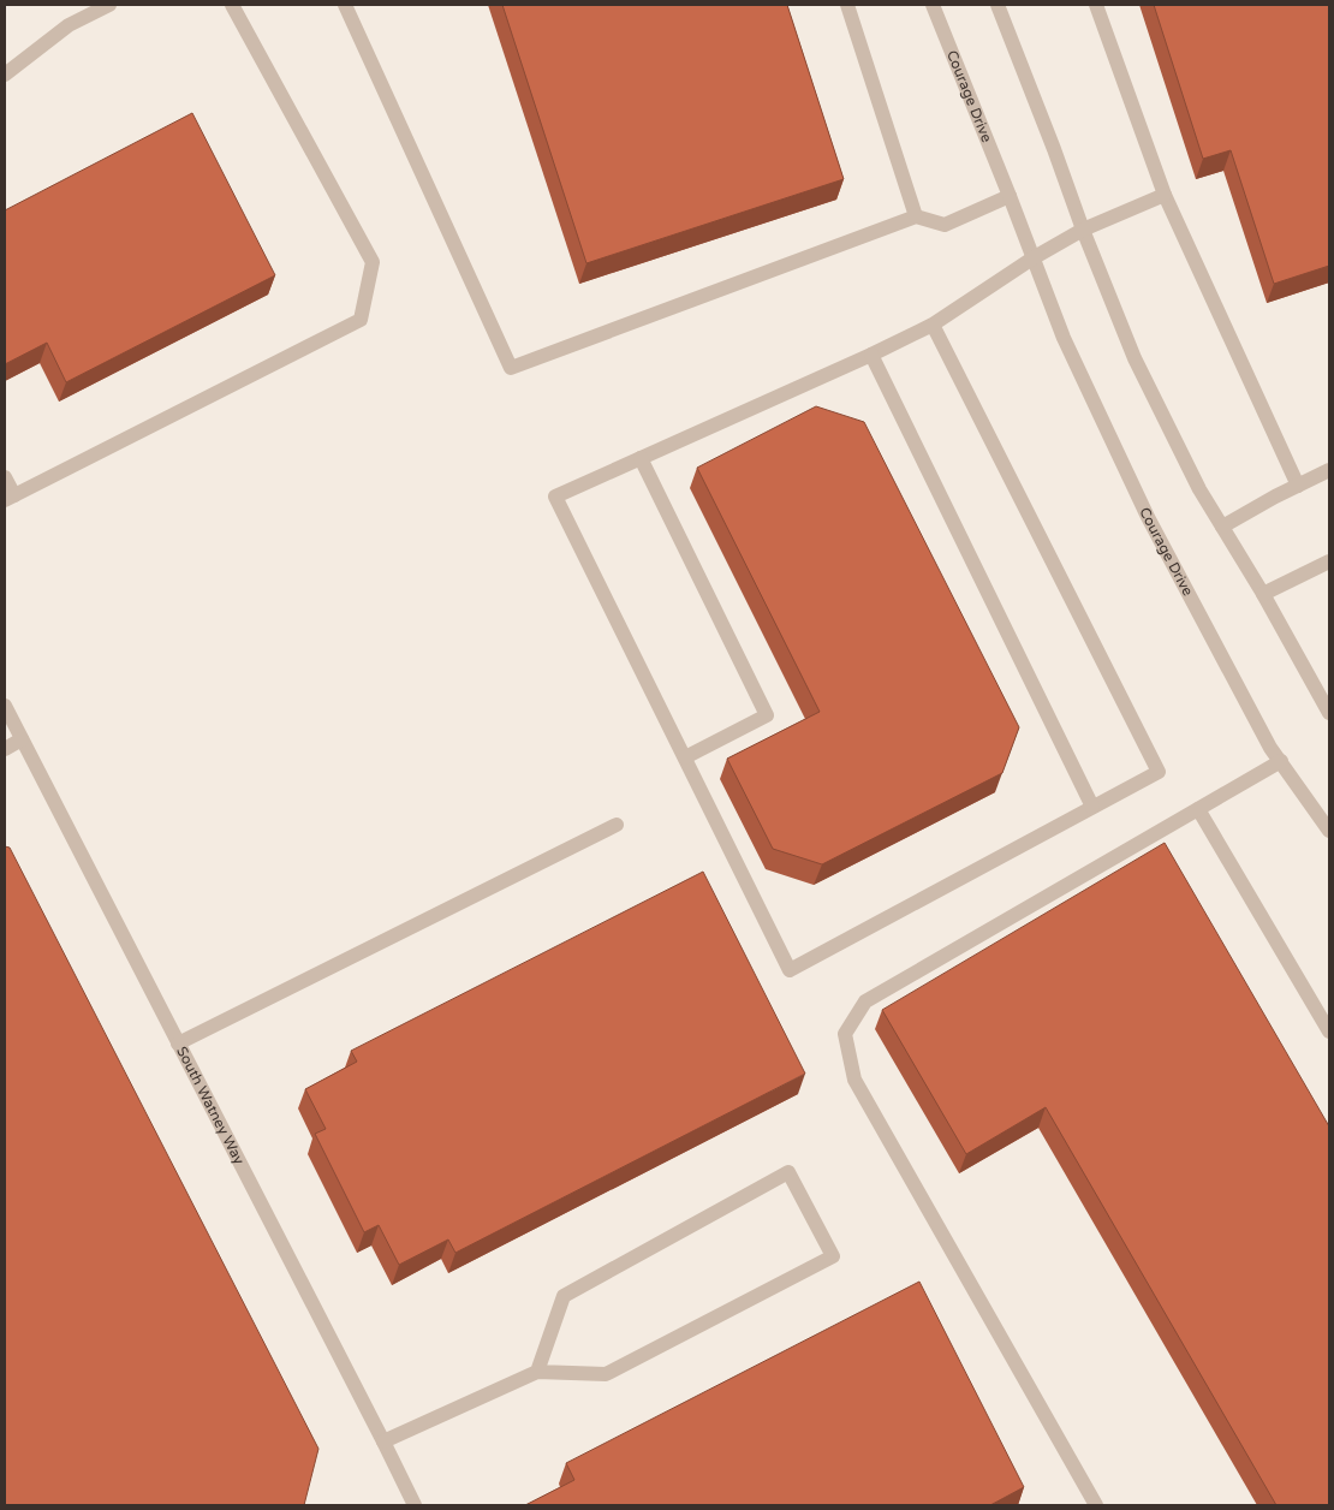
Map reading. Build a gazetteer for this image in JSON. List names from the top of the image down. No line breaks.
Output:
{"streets":{"street":["Courage Drive","South Watney Way"]}}
